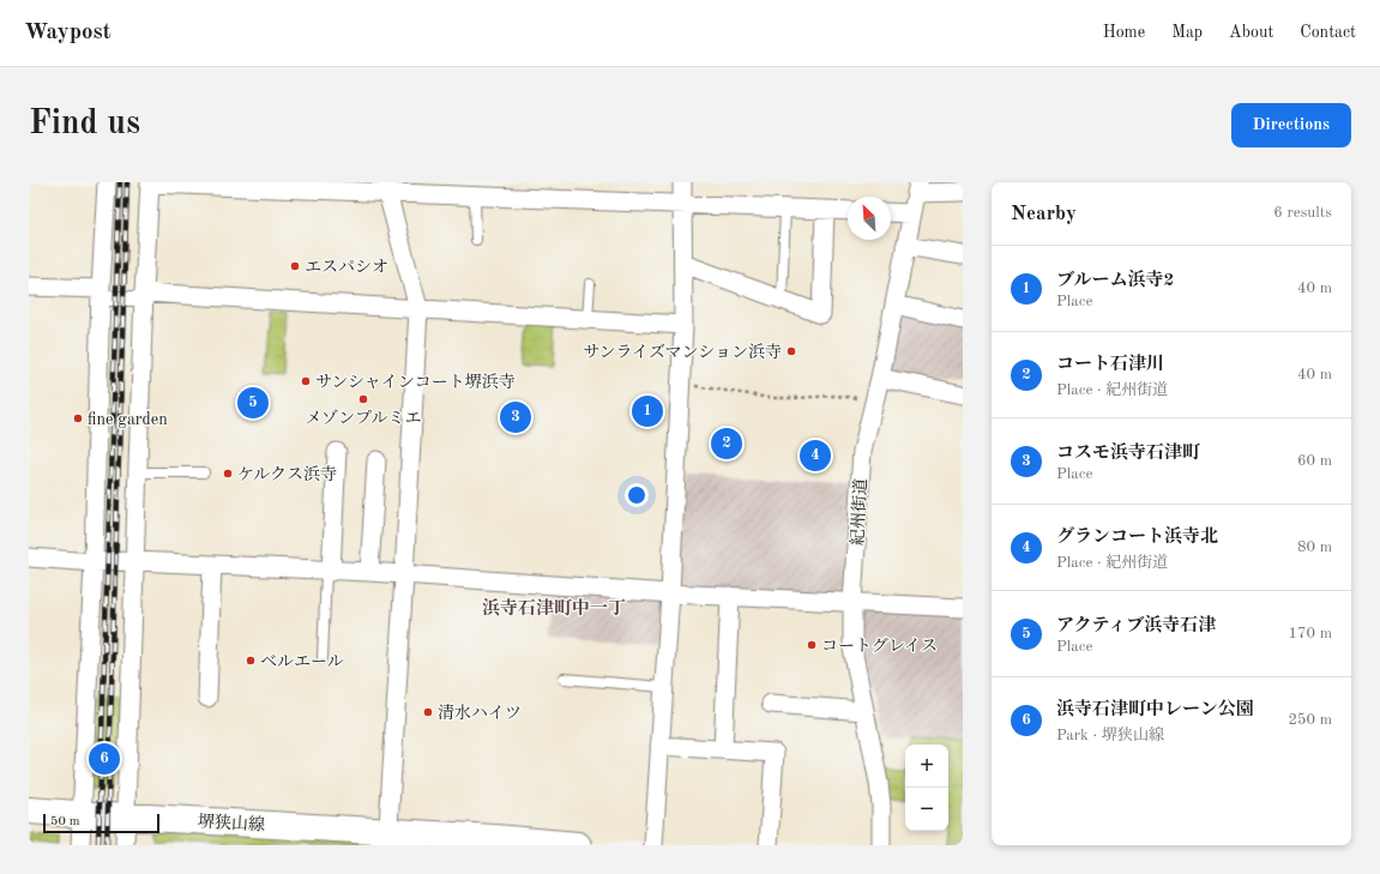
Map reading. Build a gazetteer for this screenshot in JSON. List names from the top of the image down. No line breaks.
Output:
{"streets":{"main road":["堺狭山線"],"street":["紀州街道"]},"districts":["浜寺石津町中一丁"],"places":["エスパシオ","サンライズマンション浜寺","サンシャインコート堺浜寺","メゾンプルミエ","fine garden","ケルクス浜寺","コートグレイス","ベルエール","清水ハイツ"],"scale_bar":"50 m","north":"top left","page":{"header":"Waypost","nav":["Home","Map","About","Contact"],"buttons":"Directions","title":"Find us","heading":["Nearby","6 results"],"list":[{"mark":"1","name":"ブルーム浜寺2","note":"Place","value":"40 m"},{"mark":"2","name":"コート石津川","note":"Place · 紀州街道","value":"40 m"},{"mark":"3","name":"コスモ浜寺石津町","note":"Place","value":"60 m"},{"mark":"4","name":"グランコート浜寺北","note":"Place · 紀州街道","value":"80 m"},{"mark":"5","name":"アクティブ浜寺石津","note":"Place","value":"170 m"},{"mark":"6","name":"浜寺石津町中レーン公園","note":"Park · 堺狭山線","value":"250 m"}],"pins":["5","1","3","2","4","6"],"map_buttons":["+","−"],"scale":"50 m"}}
